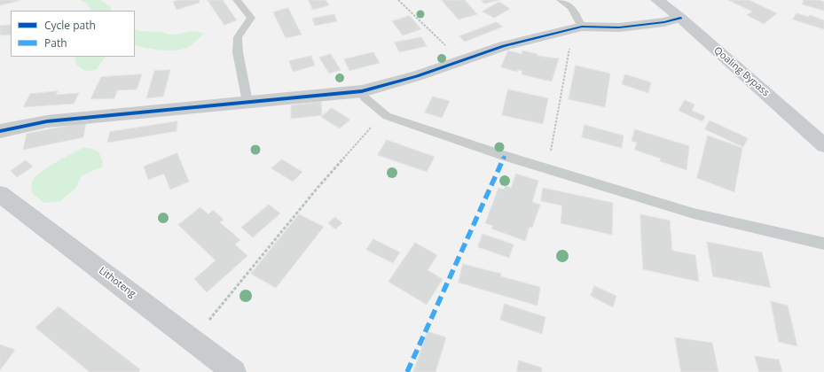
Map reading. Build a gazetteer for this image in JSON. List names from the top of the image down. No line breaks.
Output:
{"streets":{"main road":["Qoaling Bypass","Lithoteng"]},"legend":["Cycle path","Path"]}
